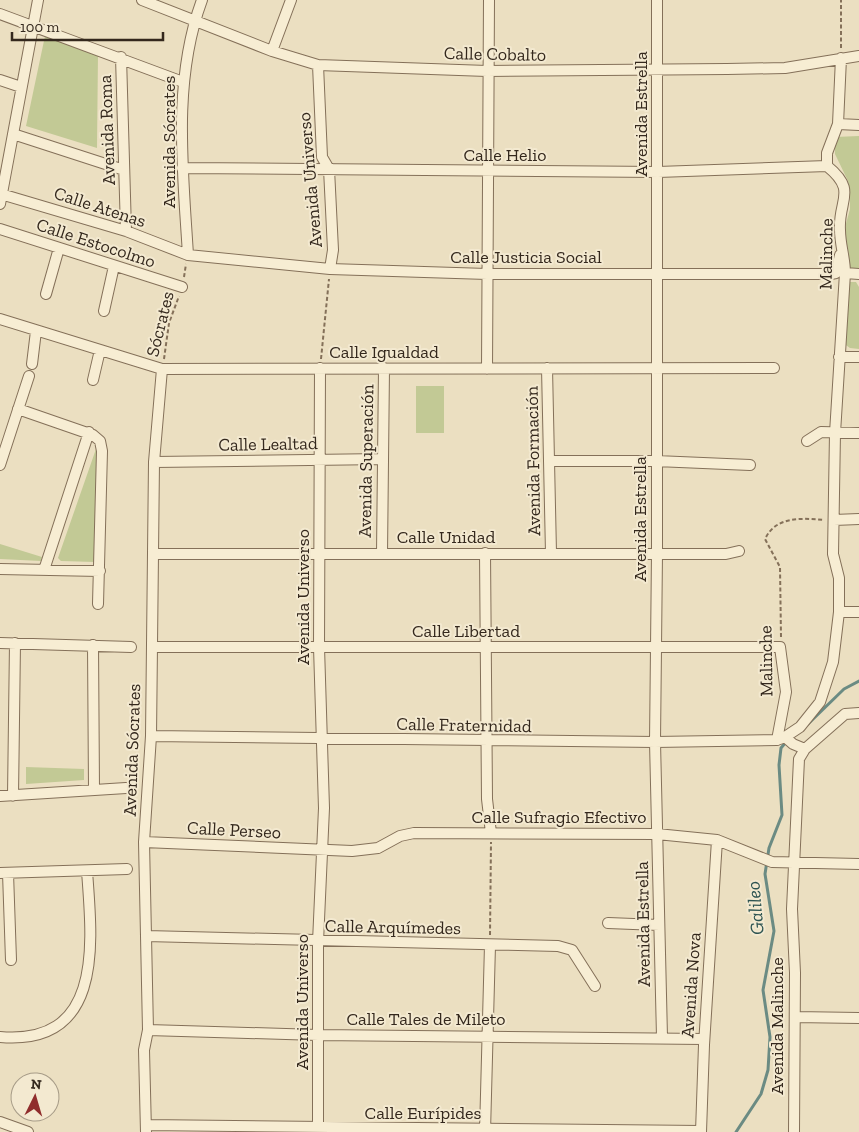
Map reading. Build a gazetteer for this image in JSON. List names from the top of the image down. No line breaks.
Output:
{"streets":{"street":["Calle Cobalto","Avenida Estrella","Avenida Roma","Avenida Sócrates","Calle Helio","Avenida Universo","Calle Atenas","Calle Estocolmo","Malinche","Calle Justicia Social","Calle Igualdad","Calle Lealtad","Avenida Superación","Avenida Formación","Calle Unidad","Calle Libertad","Calle Fraternidad","Calle Sufragio Efectivo","Calle Perseo","Calle Arquímedes","Avenida Nova","Calle Tales de Mileto","Avenida Malinche","Calle Eurípides"],"path":["Sócrates"]},"crossings":[["Calle Cobalto","Avenida Estrella"],["Calle Cobalto","Avenida Sócrates"],["Calle Cobalto","Avenida Universo"],["Avenida Estrella","Calle Helio"],["Avenida Estrella","Calle Justicia Social"],["Avenida Estrella","Calle Igualdad"],["Avenida Estrella","Calle Unidad"],["Avenida Estrella","Calle Libertad"],["Avenida Estrella","Calle Fraternidad"],["Avenida Estrella","Calle Sufragio Efectivo"],["Avenida Estrella","Calle Tales de Mileto"],["Avenida Roma","Calle Atenas"],["Avenida Sócrates","Calle Helio"],["Avenida Sócrates","Calle Atenas"],["Avenida Sócrates","Calle Justicia Social"],["Avenida Sócrates","Sócrates"],["Avenida Sócrates","Calle Igualdad"],["Avenida Sócrates","Calle Lealtad"],["Avenida Sócrates","Calle Unidad"],["Avenida Sócrates","Calle Libertad"],["Avenida Sócrates","Calle Fraternidad"],["Avenida Sócrates","Calle Perseo"],["Avenida Sócrates","Calle Arquímedes"],["Avenida Sócrates","Calle Tales de Mileto"],["Avenida Sócrates","Calle Eurípides"],["Calle Helio","Avenida Universo"],["Calle Helio","Malinche"],["Avenida Universo","Calle Justicia Social"],["Avenida Universo","Calle Igualdad"],["Avenida Universo","Calle Lealtad"],["Avenida Universo","Calle Unidad"],["Avenida Universo","Calle Libertad"],["Avenida Universo","Calle Fraternidad"],["Avenida Universo","Calle Sufragio Efectivo"],["Avenida Universo","Calle Perseo"],["Avenida Universo","Calle Arquímedes"],["Avenida Universo","Calle Tales de Mileto"],["Avenida Universo","Calle Eurípides"],["Calle Atenas","Calle Justicia Social"],["Calle Atenas","Sócrates"],["Calle Estocolmo","Sócrates"],["Malinche","Calle Justicia Social"],["Malinche","Calle Libertad"],["Malinche","Calle Fraternidad"],["Calle Justicia Social","Sócrates"],["Sócrates","Calle Igualdad"],["Calle Igualdad","Avenida Superación"],["Calle Igualdad","Avenida Formación"],["Calle Lealtad","Avenida Superación"],["Avenida Superación","Calle Unidad"],["Avenida Formación","Calle Unidad"],["Calle Sufragio Efectivo","Calle Perseo"],["Calle Sufragio Efectivo","Avenida Nova"],["Calle Sufragio Efectivo","Avenida Malinche"],["Avenida Nova","Calle Tales de Mileto"],["Avenida Nova","Calle Eurípides"]],"water":["Galileo"],"scale_bar":"100 m","north":"top"}
